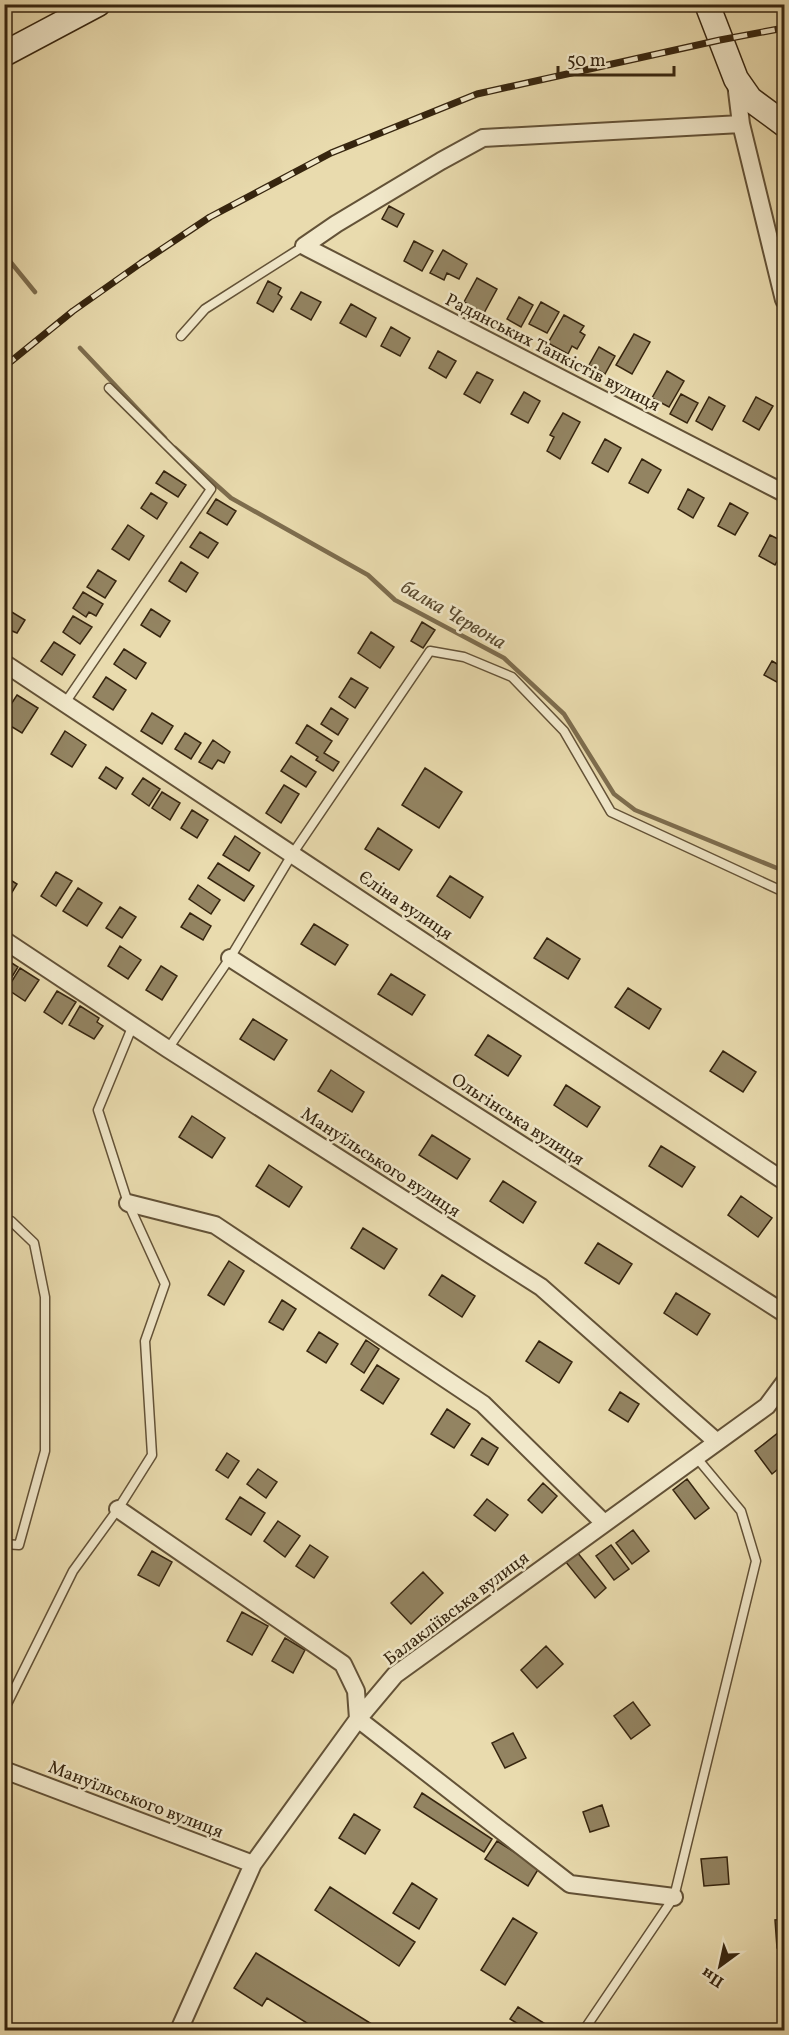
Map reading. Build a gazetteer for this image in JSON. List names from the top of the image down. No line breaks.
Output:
{"streets":{"street":["Радянських Танкістів вулиця","Єліна вулиця","Ольгінська вулиця","Мануїльського вулиця","Балакліївська вулиця"]},"crossings":[["Мануїльського вулиця","Балакліївська вулиця"]],"water":["балка Червона"],"scale_bar":"50 m","north":"bottom left"}
